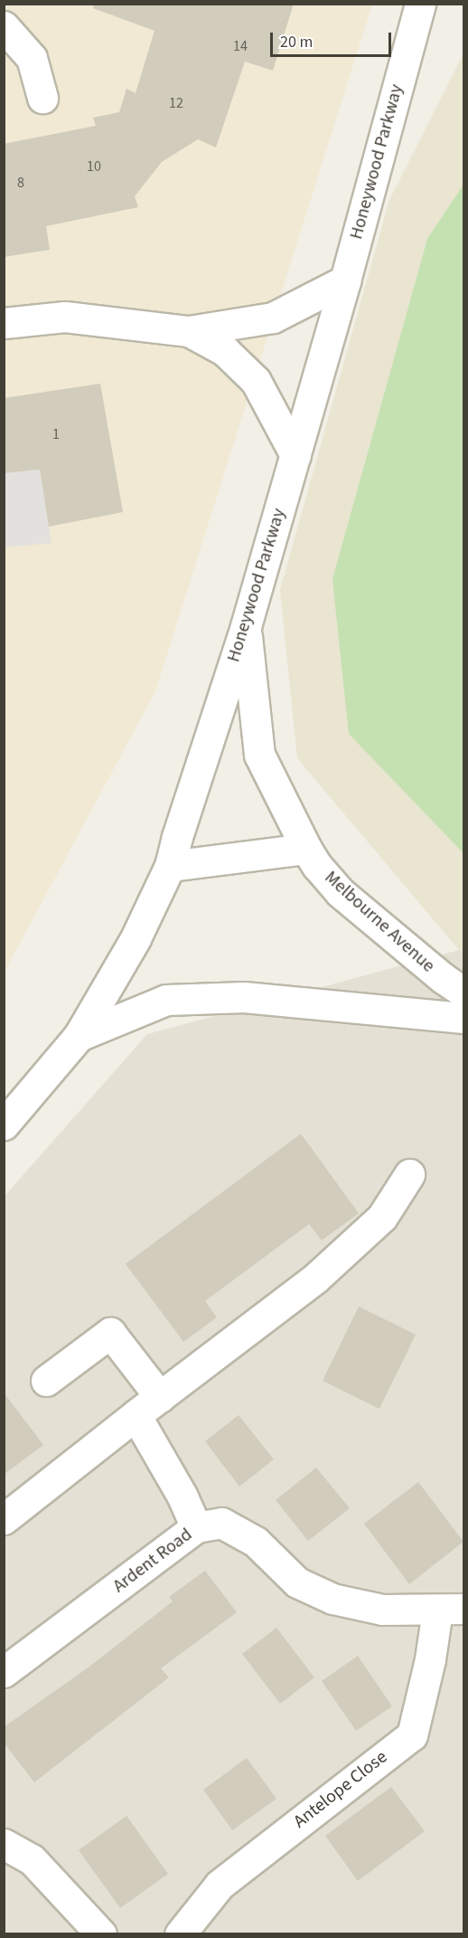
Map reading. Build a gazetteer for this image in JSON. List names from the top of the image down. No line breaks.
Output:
{"streets":{"street":["Honeywood Parkway","Melbourne Avenue","Ardent Road","Antelope Close"]},"crossings":[["Honeywood Parkway","Melbourne Avenue"],["Ardent Road","Antelope Close"]],"house_numbers":["14","12","10","8","1"],"scale_bar":"20 m"}
